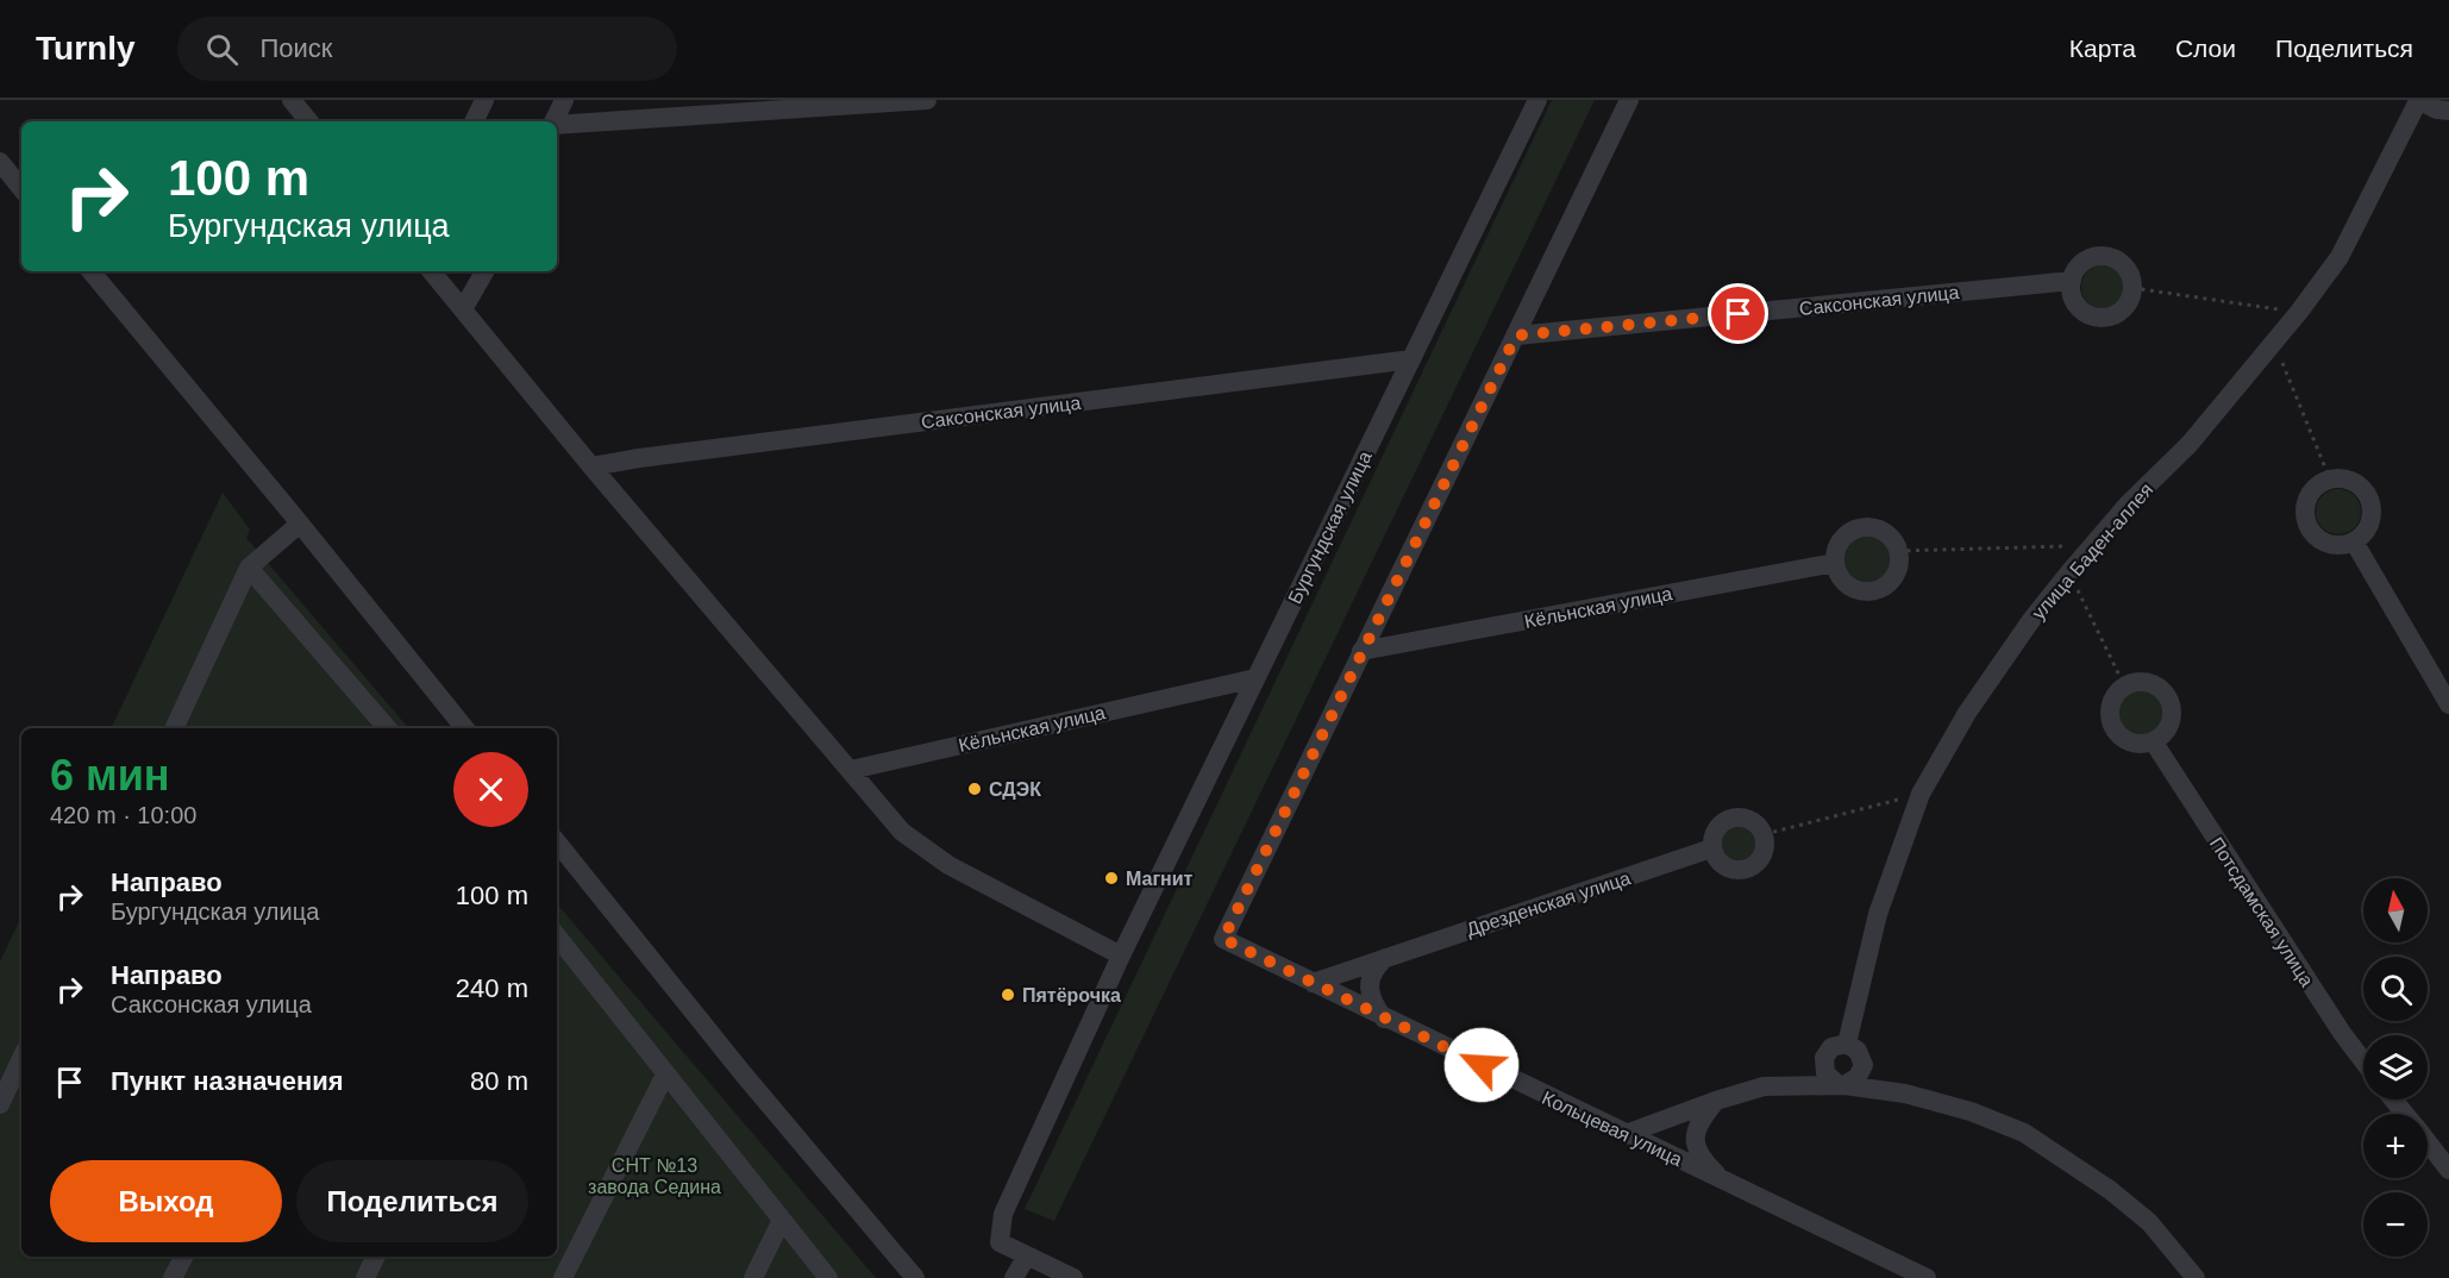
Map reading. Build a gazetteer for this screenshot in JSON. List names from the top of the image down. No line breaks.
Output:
{"streets":{"street":["Саксонская улица","Бургундская улица","улица Баден-аллея","Кёльнская улица","Дрезденская улица","Потсдамская улица","Кольцевая улица"]},"crossings":[["Саксонская улица","Бургундская улица"],["Бургундская улица","Кёльнская улица"],["Кёльнская улица","Кольцевая улица"],["Дрезденская улица","Кольцевая улица"]],"parks":["СНТ №13 завода Седина"],"places":["СДЭК","Магнит","Пятёрочка"],"north":"top","page":{"header":"Turnly","search":"Поиск","nav":["Карта","Слои","Поделиться"],"turn":["100 m","Бургундская улица"],"heading":["6 мин","420 m · 10:00"],"list":[{"name":"Направо","note":"Бургундская улица","value":"100 m"},{"name":"Направо","note":"Саксонская улица","value":"240 m"},{"name":"Пункт назначения","value":"80 m"}],"map_buttons":["+","−"],"buttons":["Выход","Поделиться"]}}
